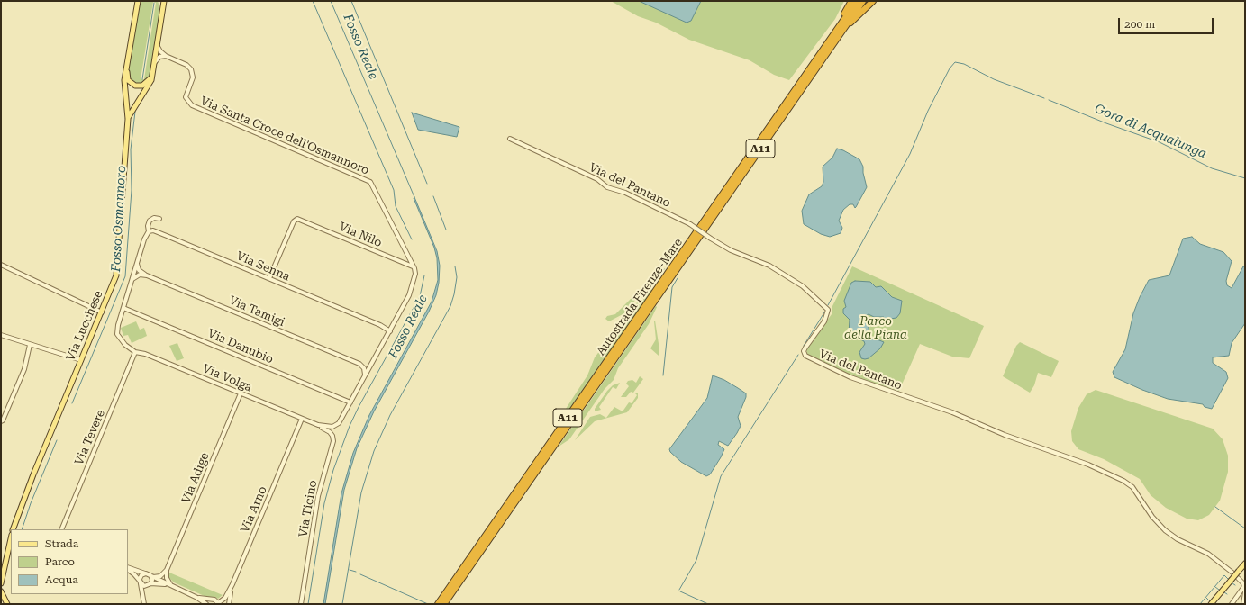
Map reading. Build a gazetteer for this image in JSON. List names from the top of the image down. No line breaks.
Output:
{"streets":{"highway":["A11","Autostrada Firenze-Mare"],"main road":["Via Lucchese"],"street":["Via Santa Croce dell'Osmannoro","Via del Pantano","Via Nilo","Via Senna","Via Tamigi","Via Danubio","Via Volga","Via Tevere","Via Adige","Via Ticino","Via Arno"]},"crossings":[["Via Santa Croce dell'Osmannoro","Via Nilo"],["Via Nilo","Via Senna"],["Via Senna","Via Volga"],["Via Danubio","Via Volga"],["Via Volga","Via Tevere"],["Via Volga","Via Adige"],["Via Volga","Via Ticino"],["Via Volga","Via Arno"]],"water":["Fosso Reale","Gora di Acqualunga","Fosso Osmannoro"],"parks":["Parco della Piana"],"legend":["Strada","Parco","Acqua"],"scale_bar":"200 m"}
